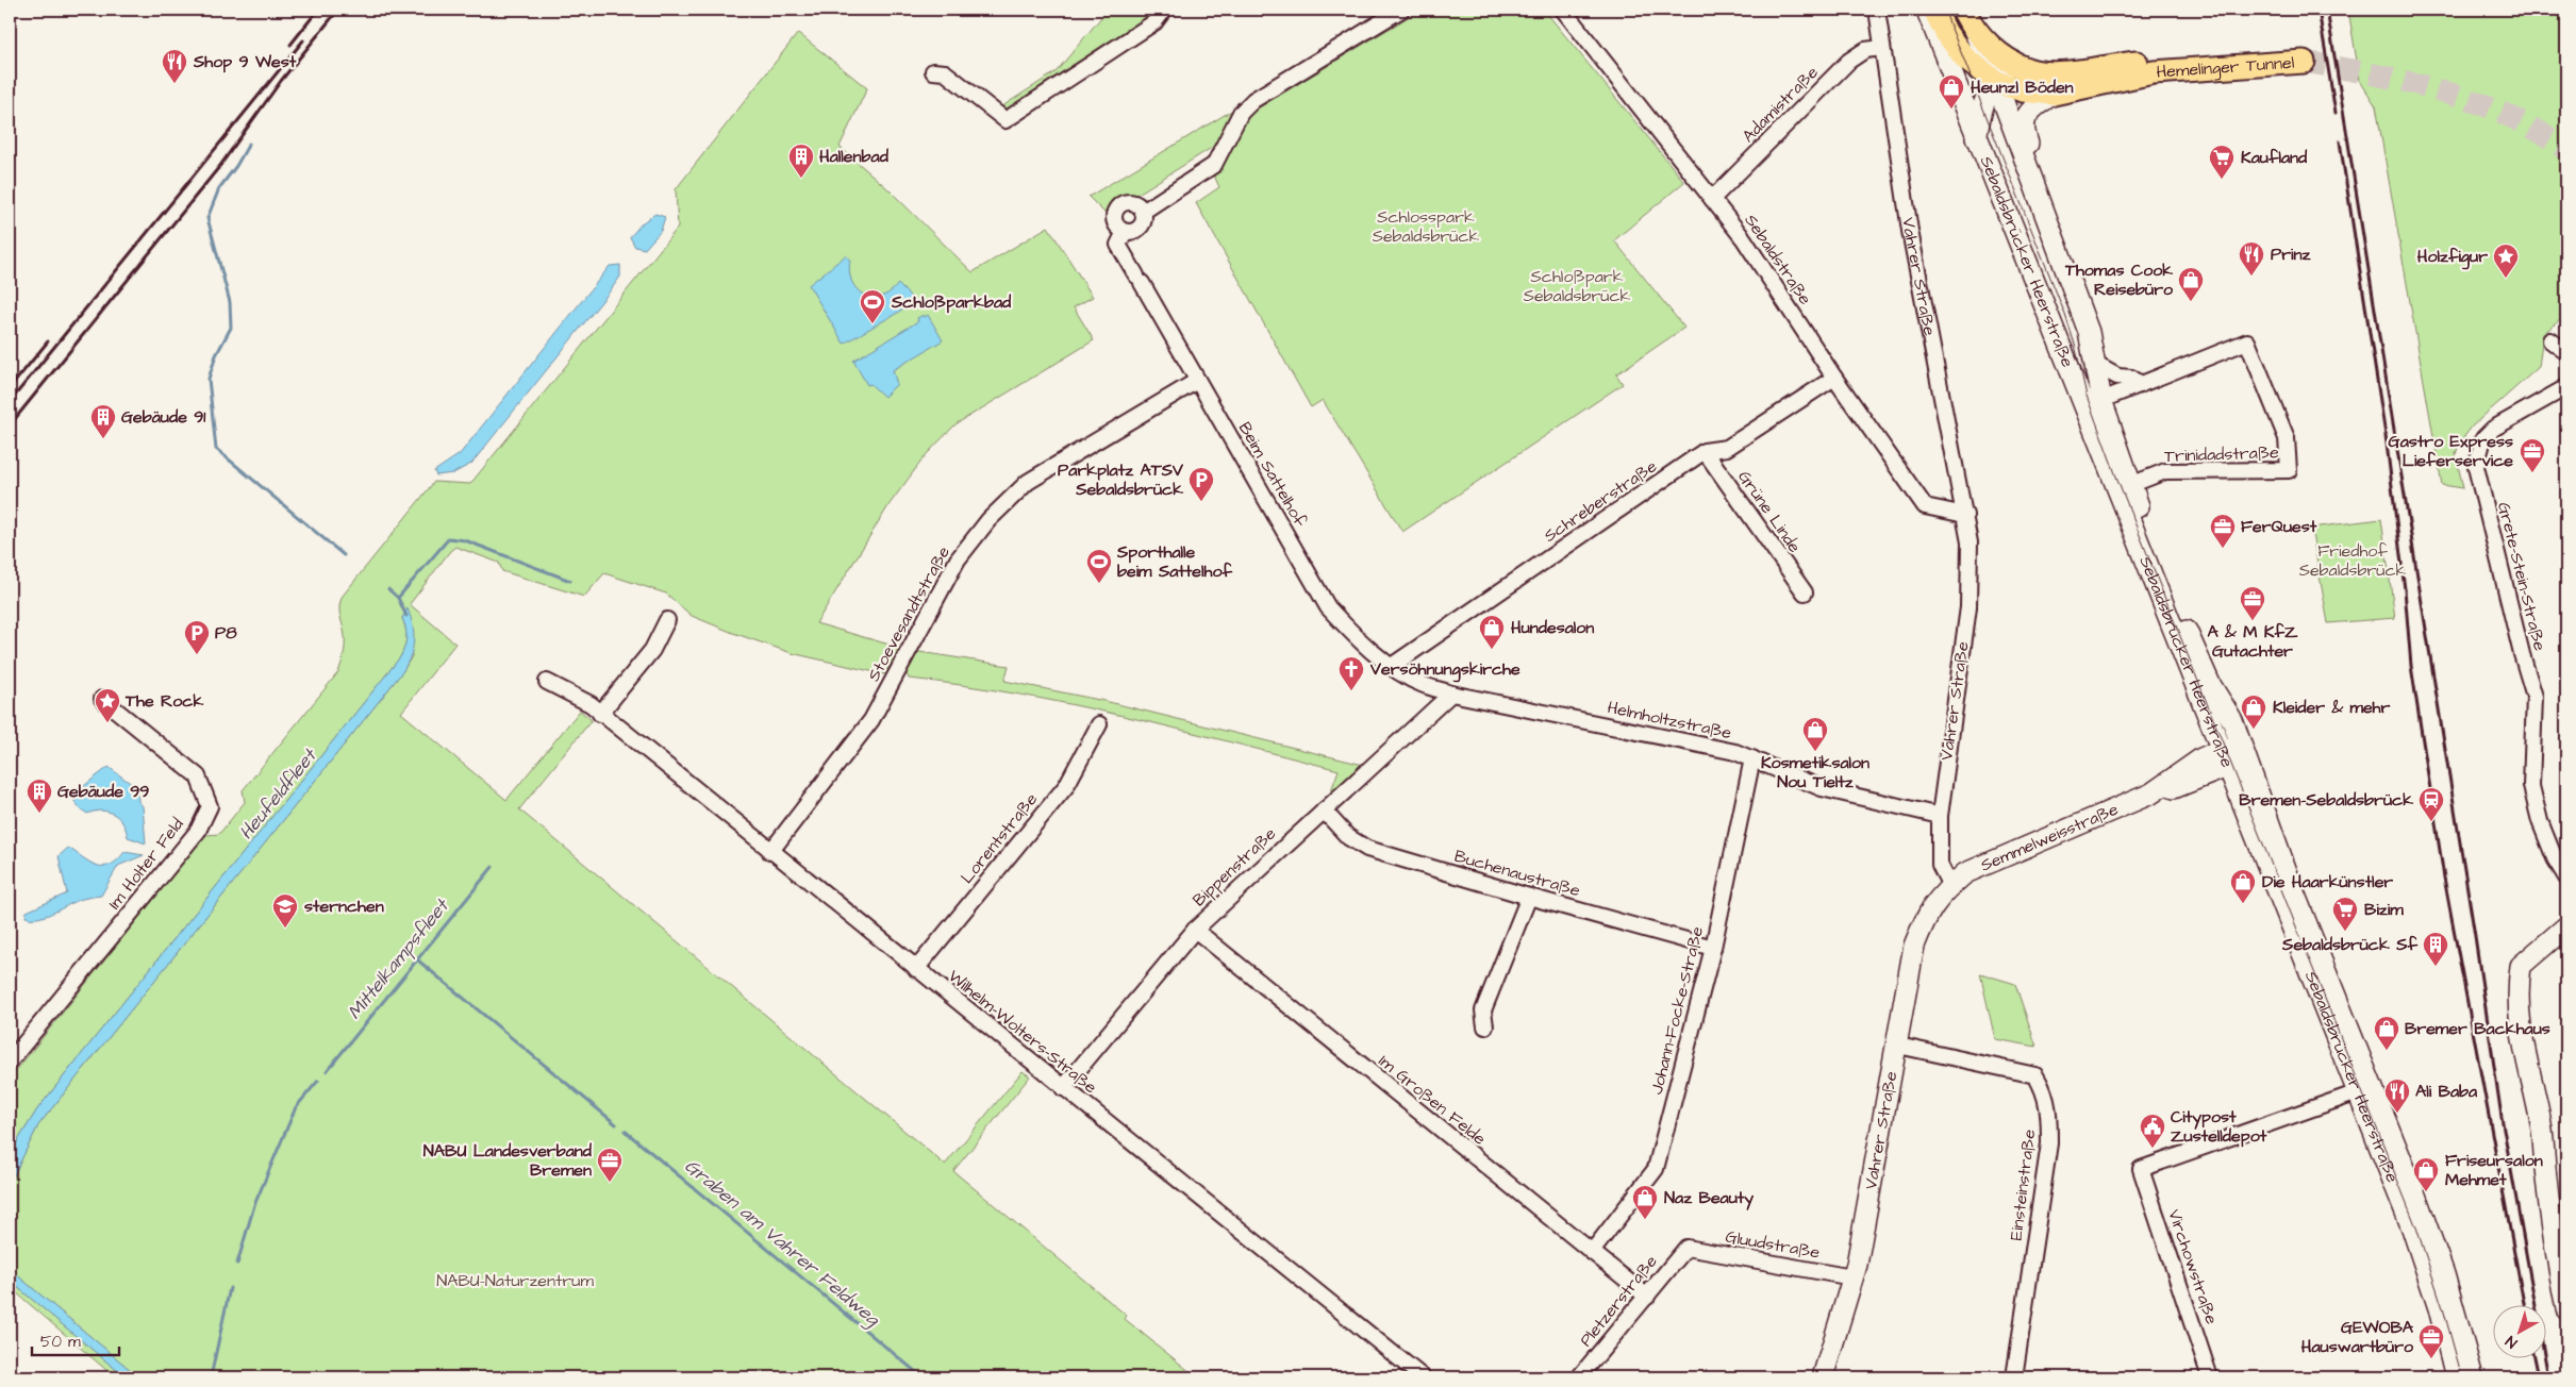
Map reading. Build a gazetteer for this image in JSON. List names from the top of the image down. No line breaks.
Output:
{"streets":{"main road":["Hemelinger Tunnel","Sebaldsbrücker Heerstraße","Vahrer Straße","Semmelweisstraße"],"street":["Adamistraße","Sebaldstraße","Trinidadstraße","Beim Sattelhof","Schreberstraße","Grüne Linde","Grete-Stein-Straße","Stoevesandtstraße","Helmholtzstraße","Lorentstraße","Im Holter Feld","Bippenstraße","Buchenaustraße","Johann-Focke-Straße","Wilhelm-Wolters-Straße","Im Großen Felde","Einsteinstraße","Gluudstraße","Virchowstraße","Pletzerstraße"]},"crossings":[["Hemelinger Tunnel","Sebaldsbrücker Heerstraße"],["Adamistraße","Sebaldstraße"],["Adamistraße","Vahrer Straße"],["Sebaldstraße","Vahrer Straße"],["Sebaldstraße","Schreberstraße"],["Sebaldsbrücker Heerstraße","Trinidadstraße"],["Sebaldsbrücker Heerstraße","Semmelweisstraße"],["Sebaldsbrücker Heerstraße","Virchowstraße"],["Vahrer Straße","Helmholtzstraße"],["Vahrer Straße","Semmelweisstraße"],["Vahrer Straße","Einsteinstraße"],["Vahrer Straße","Gluudstraße"],["Beim Sattelhof","Schreberstraße"],["Beim Sattelhof","Stoevesandtstraße"],["Beim Sattelhof","Helmholtzstraße"],["Schreberstraße","Grüne Linde"],["Schreberstraße","Helmholtzstraße"],["Stoevesandtstraße","Wilhelm-Wolters-Straße"],["Helmholtzstraße","Bippenstraße"],["Helmholtzstraße","Johann-Focke-Straße"],["Lorentstraße","Wilhelm-Wolters-Straße"],["Bippenstraße","Buchenaustraße"],["Bippenstraße","Wilhelm-Wolters-Straße"],["Bippenstraße","Im Großen Felde"],["Buchenaustraße","Johann-Focke-Straße"],["Johann-Focke-Straße","Im Großen Felde"],["Im Großen Felde","Pletzerstraße"],["Gluudstraße","Pletzerstraße"]],"water":["Heufeldfleet","Mittelkampsfleet","Graben am Vahrer Feldweg"],"parks":["Schlosspark Sebaldsbrück","Schloßpark Sebaldsbrück","Friedhof Sebaldsbrück","NABU-Naturzentrum"],"places":{"restaurant":["Shop 9 West","Prinz","Ali Baba"],"shop":["Heunzl Böden","Thomas Cook Reisebüro","Hundesalon","Kleider & mehr","Kosmetiksalon Nou Tieltz","Die Haarkünstler","Bremer Backhaus","Friseursalon Mehmet","Naz Beauty"],"building":["Hallenbad","Gebäude 91","Gebäude 99","Sebaldsbrück Sf"],"supermarket":["Kaufland","Bizim"],"place":["Holzfigur","The Rock"],"sports":["Schloßparkbad","Sporthalle beim Sattelhof"],"office":["Gastro Express Lieferservice","FerQuest","A & M KfZ Gutachter","NABU Landesverband Bremen","GEWOBA Hauswartbüro"],"parking":["Parkplatz ATSV Sebaldsbrück","P8"],"church":["Versöhnungskirche"],"station":["Bremen-Sebaldsbrück"],"school or university":["sternchen"],"public building":["Citypost Zustelldepot"]},"scale_bar":"50 m","north":"bottom left"}
